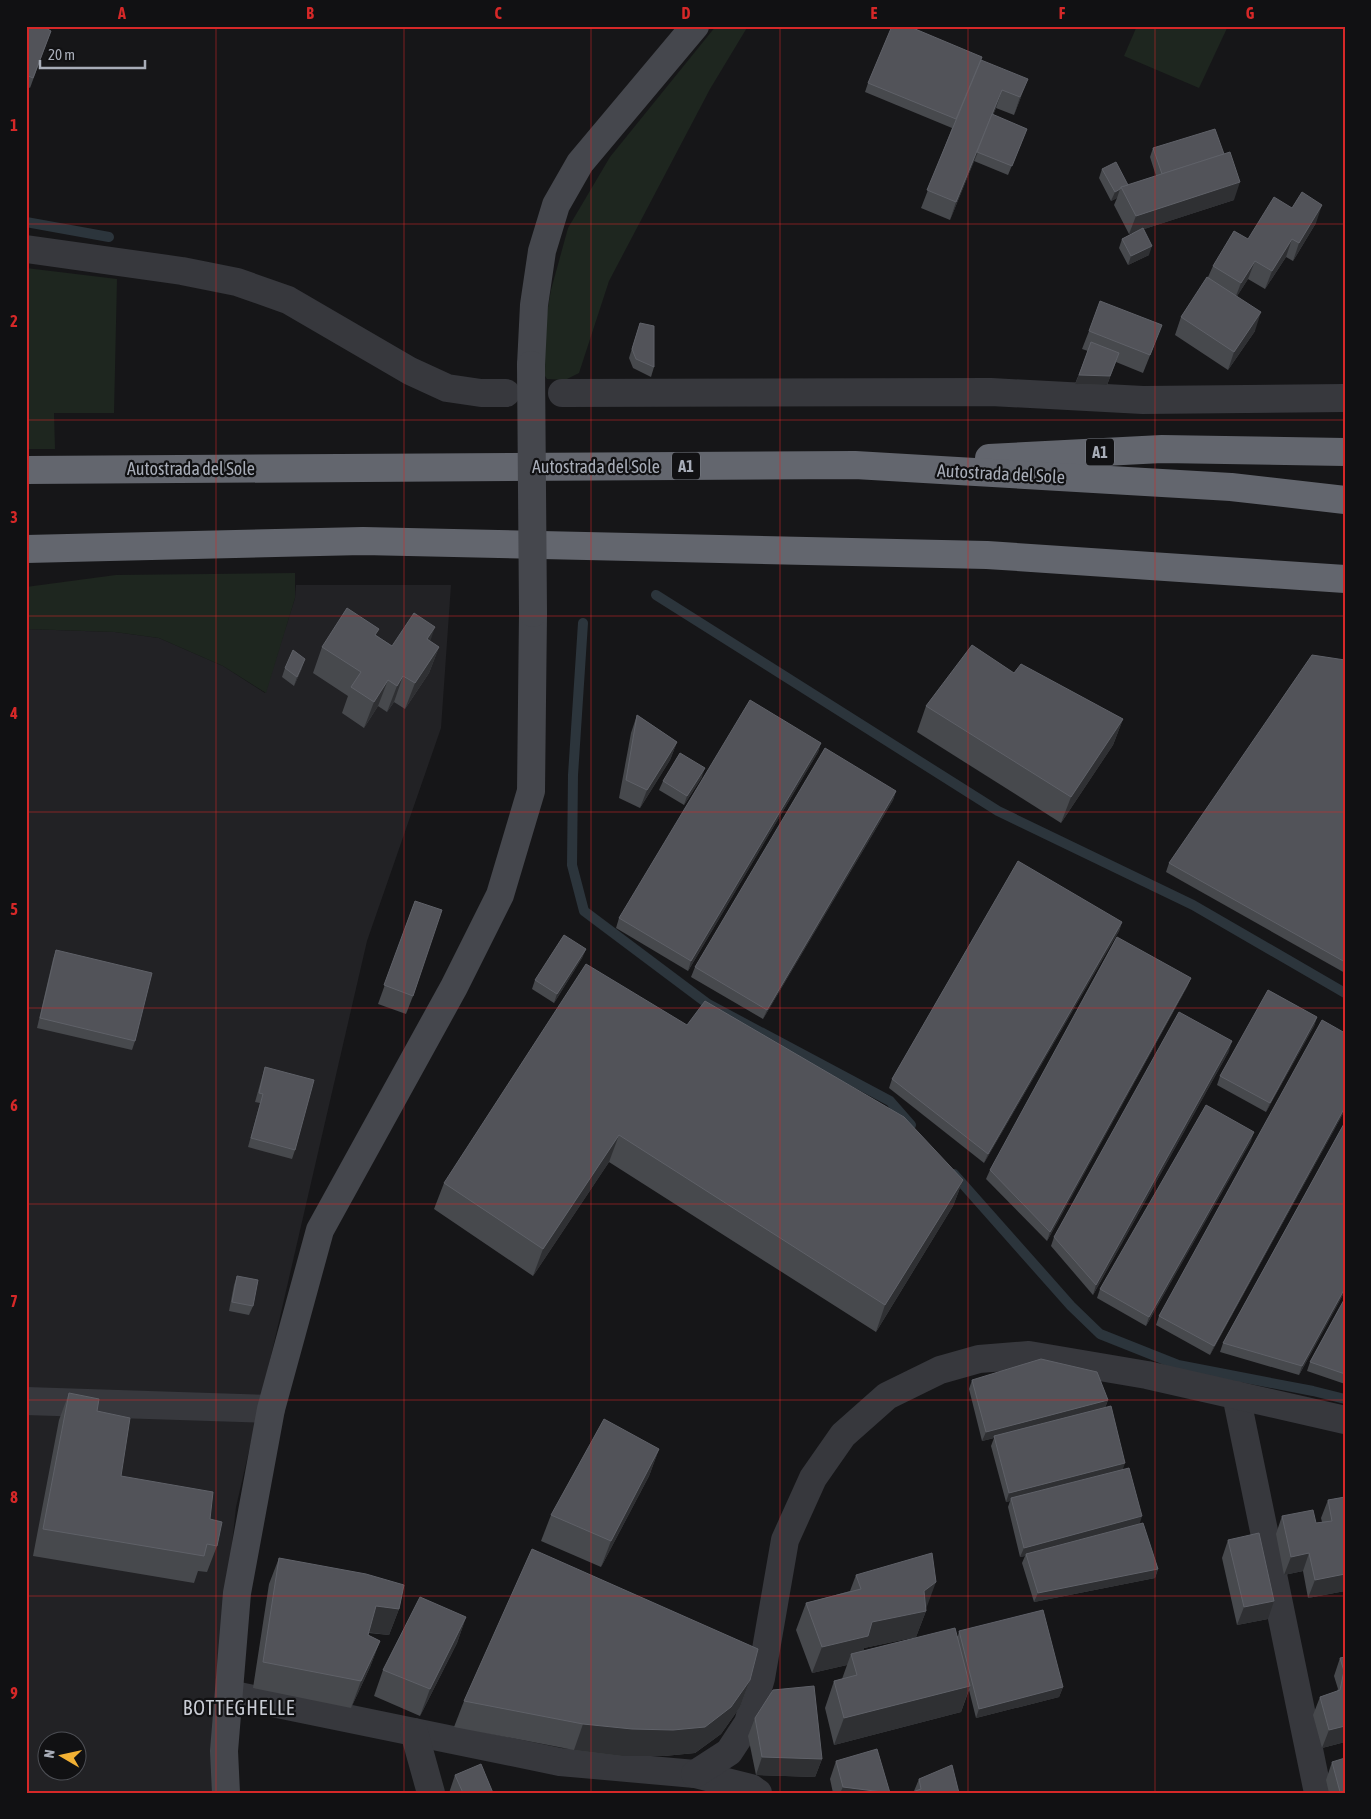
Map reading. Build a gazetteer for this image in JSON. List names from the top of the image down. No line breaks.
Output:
{"streets":{"highway":["A1","Autostrada del Sole"]},"crossings":[["A1","Autostrada del Sole"]],"districts":["BOTTEGHELLE"],"scale_bar":"20 m","north":"left","grid":{"columns":["A","B","C","D","E","F","G"],"rows":["1","2","3","4","5","6","7","8","9"]}}
